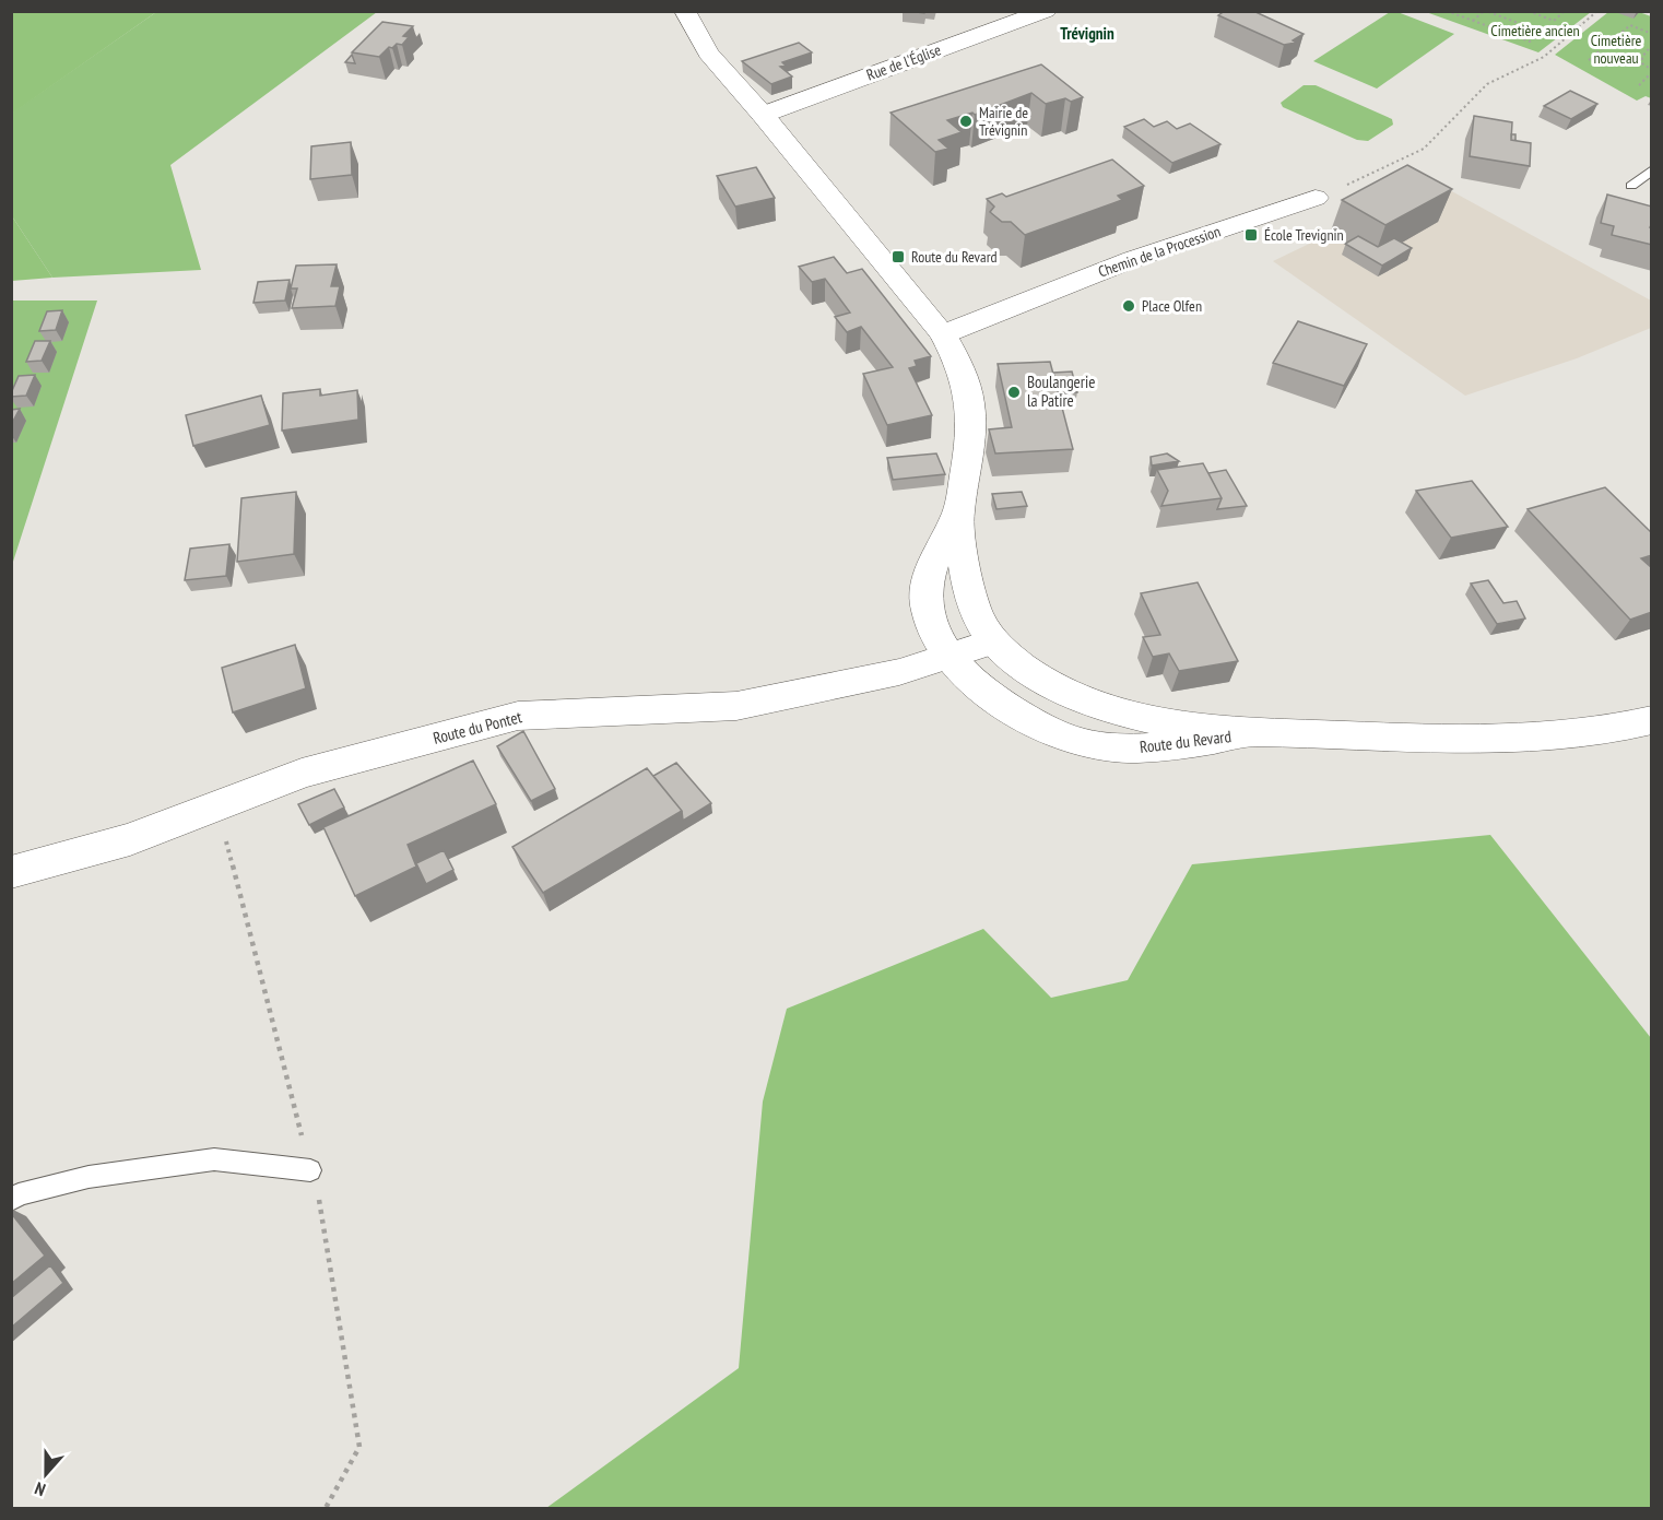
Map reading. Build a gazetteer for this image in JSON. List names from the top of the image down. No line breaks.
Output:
{"streets":{"main road":["Rue de l'Église","Chemin de la Procession","Route du Pontet","Route du Revard"]},"crossings":[["Rue de l'Église","Route du Revard"],["Chemin de la Procession","Route du Revard"],["Route du Pontet","Route du Revard"]],"districts":["Trévignin"],"parks":["Cimetière ancien","Cimetière nouveau"],"places":{"other":["Mairie de Trévignin","Place Olfen","Boulangerie la Patire"],"transit":["École Trevignin","Route du Revard"]},"north":"bottom"}
